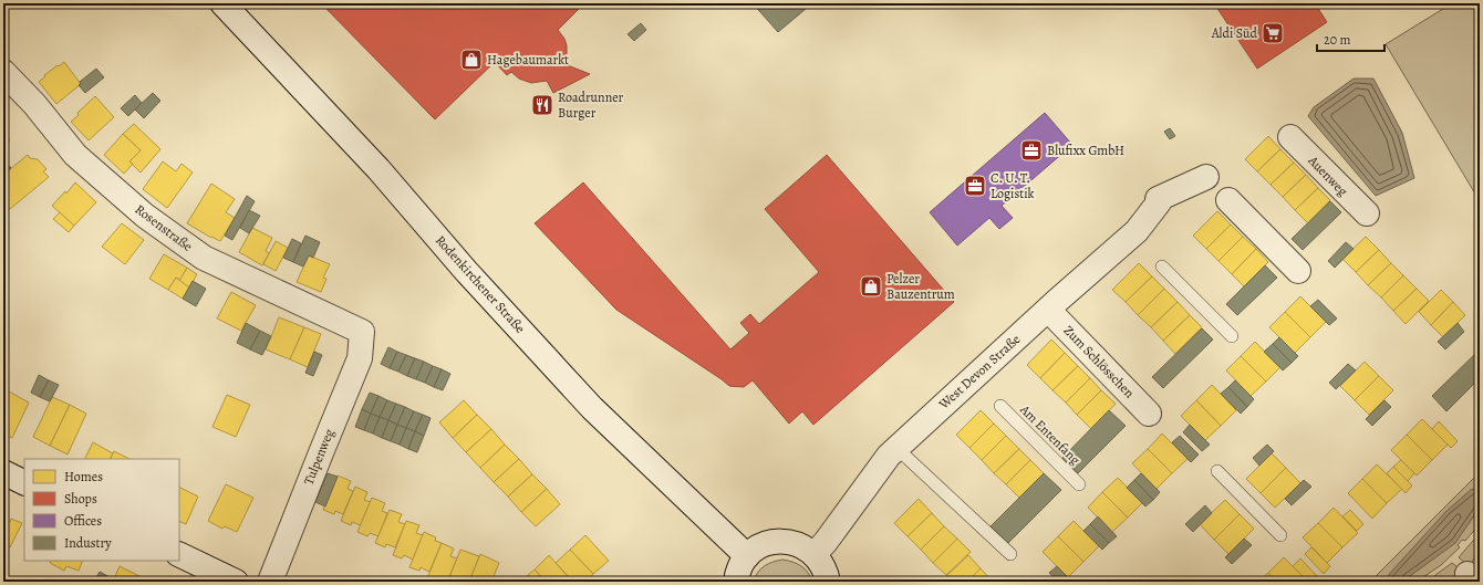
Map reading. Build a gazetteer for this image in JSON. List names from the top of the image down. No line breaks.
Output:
{"streets":{"street":["Auenweg","Rosenstraße","Rodenkirchener Straße","Zum Schlösschen","West Devon Straße","Tulpenweg"],"lane":["Am Entenfang"]},"crossings":[["Rosenstraße","Tulpenweg"],["Zum Schlösschen","West Devon Straße"]],"places":{"supermarket":["Aldi Süd"],"shop":["Hagebaumarkt","Pelzer Bauzentrum"],"restaurant":["Roadrunner Burger"],"office":["Blufixx GmbH","C. U. T. Logistik"]},"legend":["Homes","Shops","Offices","Industry"],"scale_bar":"20 m"}
